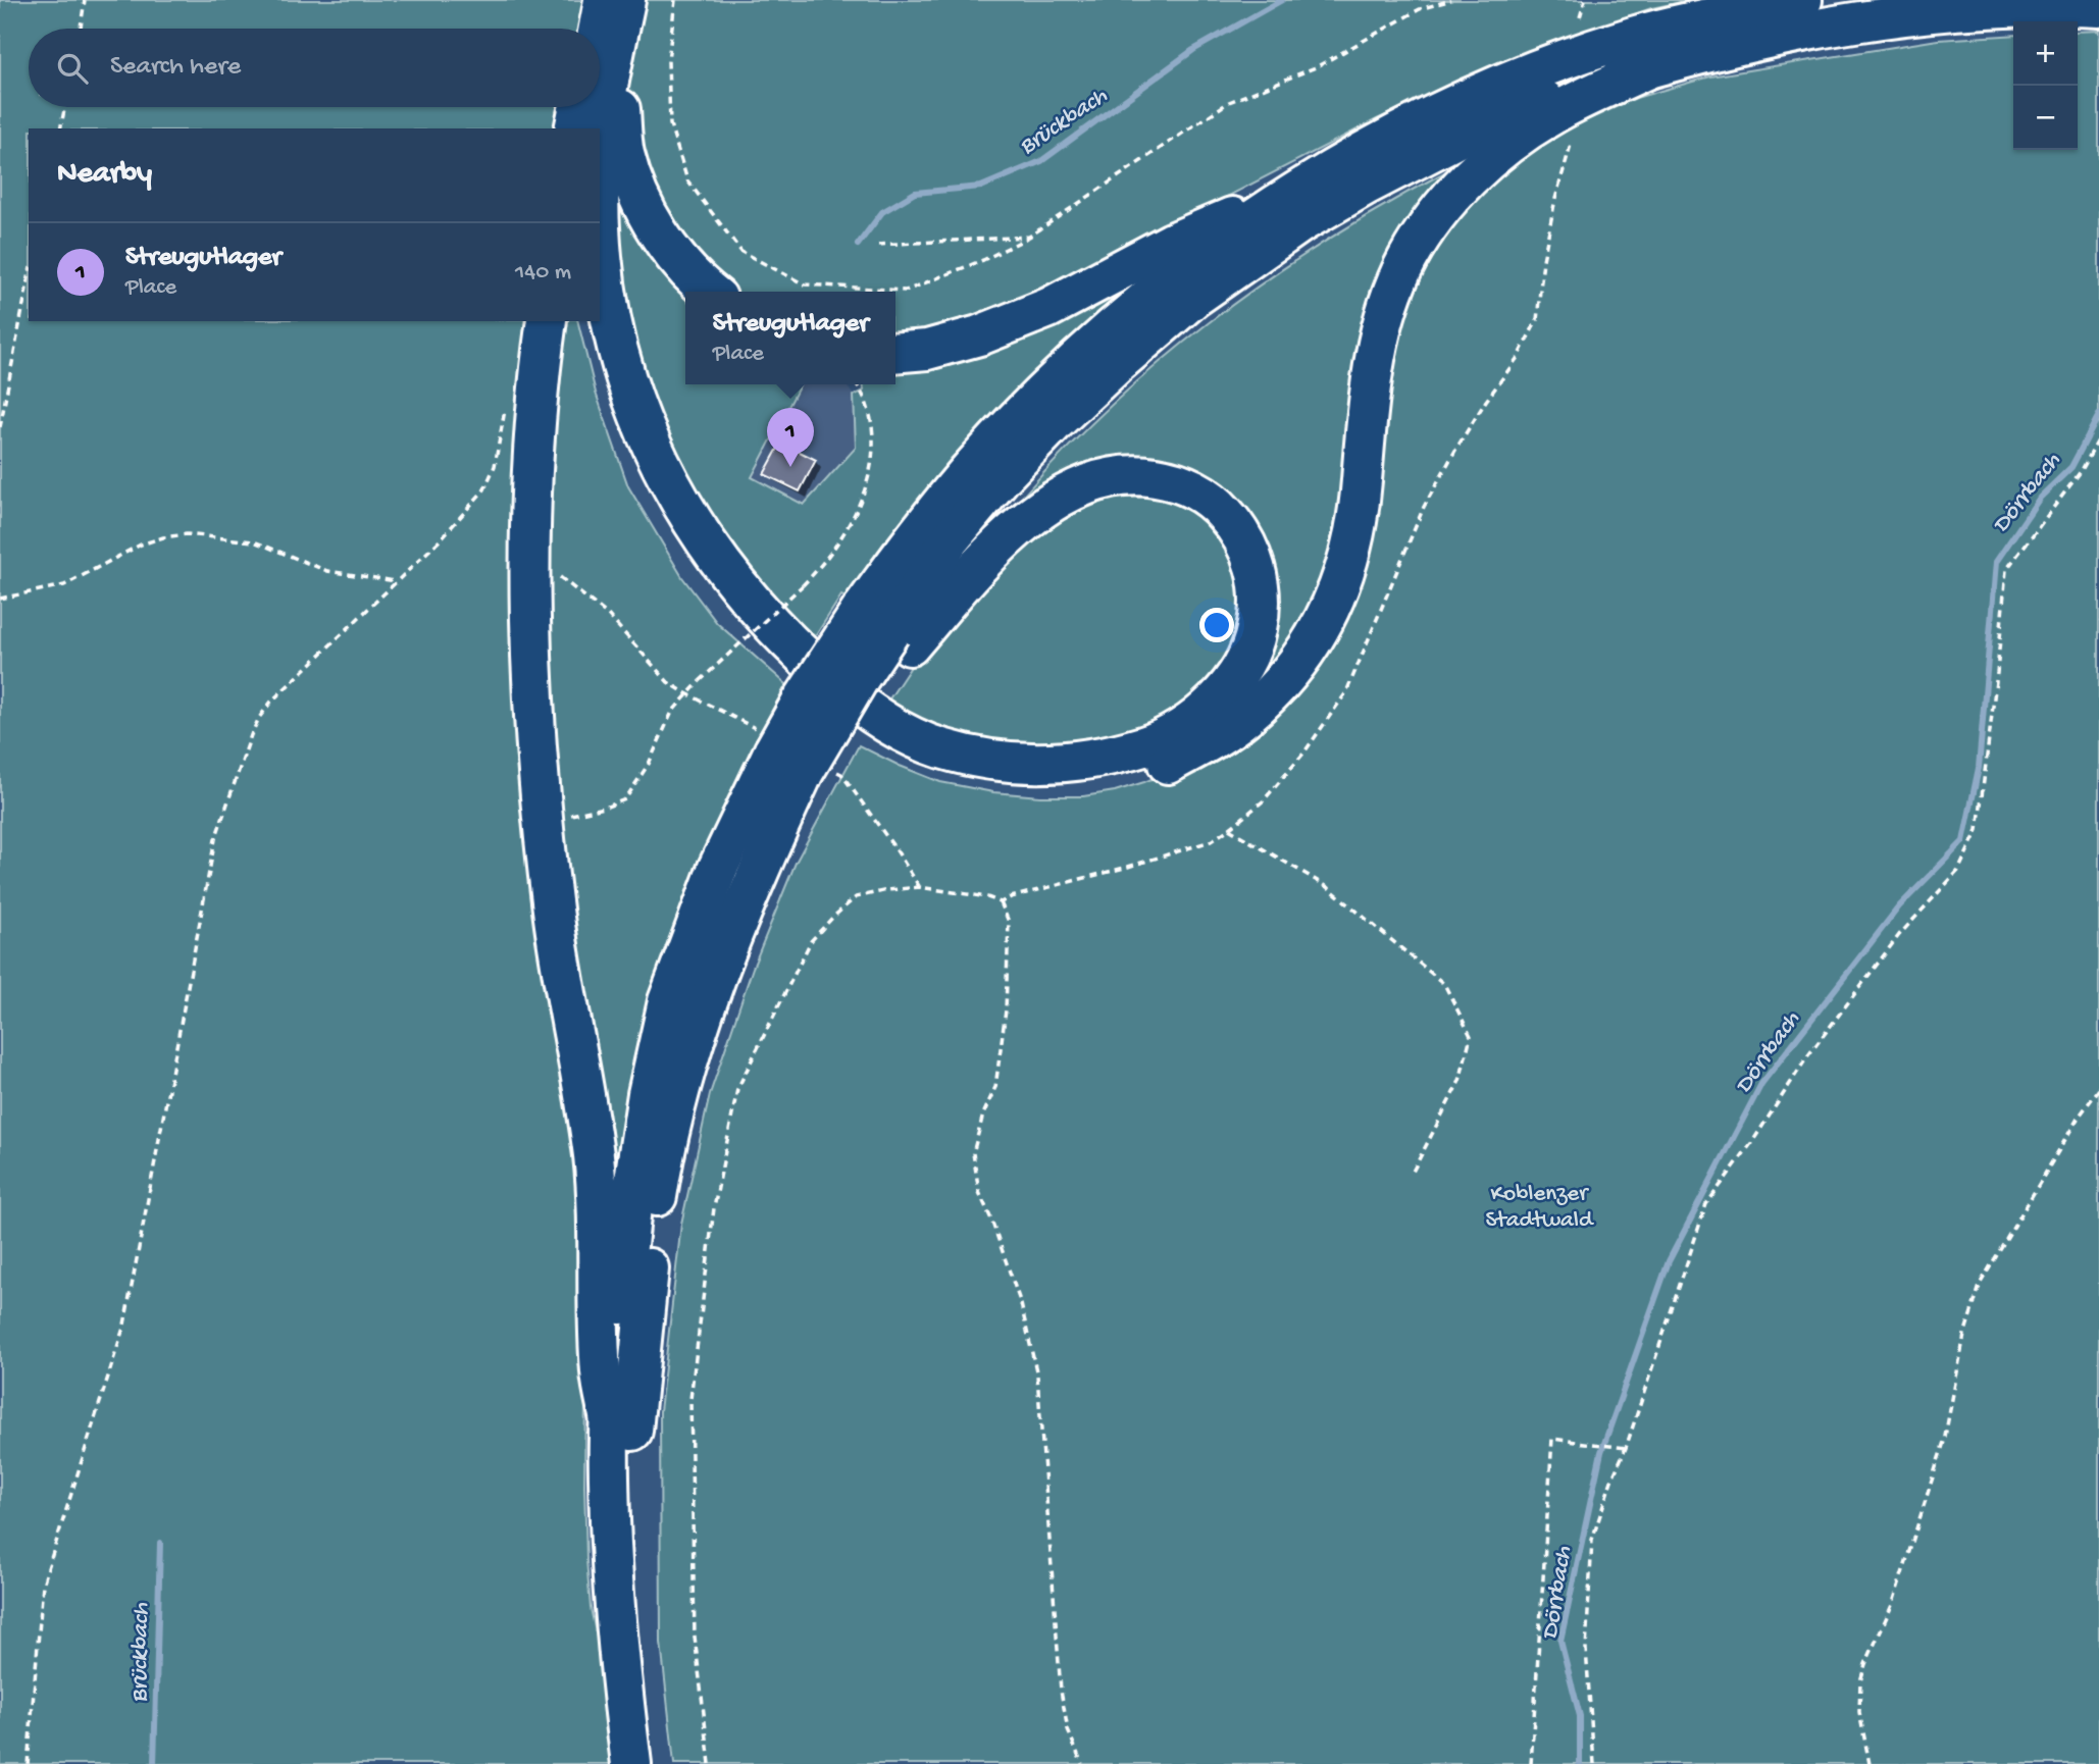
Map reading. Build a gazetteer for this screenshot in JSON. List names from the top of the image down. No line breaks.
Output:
{"water":["Brückbach","Dörrbach"],"parks":["Koblenzer Stadtwald"],"page":{"map_buttons":["+","−"],"search":"Search here","heading":"Nearby","list":[{"mark":"1","name":"Streugutlager","note":"Place","value":"140 m"}],"popup":["Streugutlager","Place"],"pins":"1"}}
